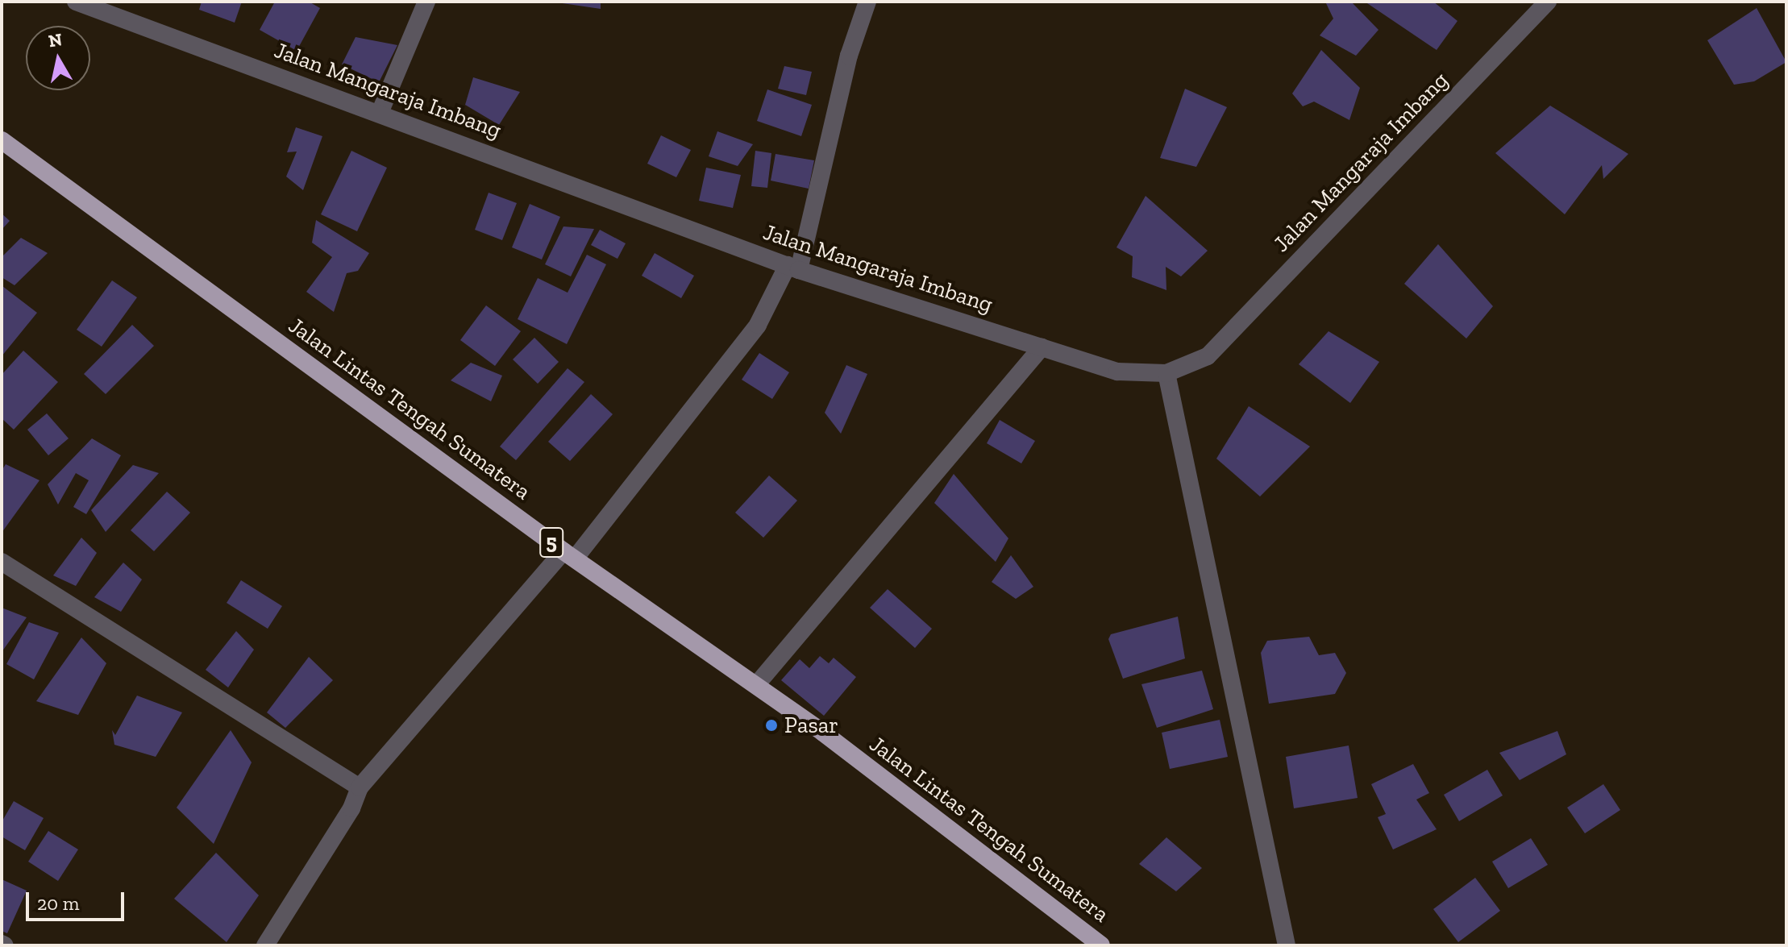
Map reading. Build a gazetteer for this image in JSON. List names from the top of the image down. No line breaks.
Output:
{"streets":{"highway":["Jalan Lintas Tengah Sumatera","5"],"street":["Jalan Mangaraja Imbang"]},"places":["Pasar"],"scale_bar":"20 m","north":"top"}
